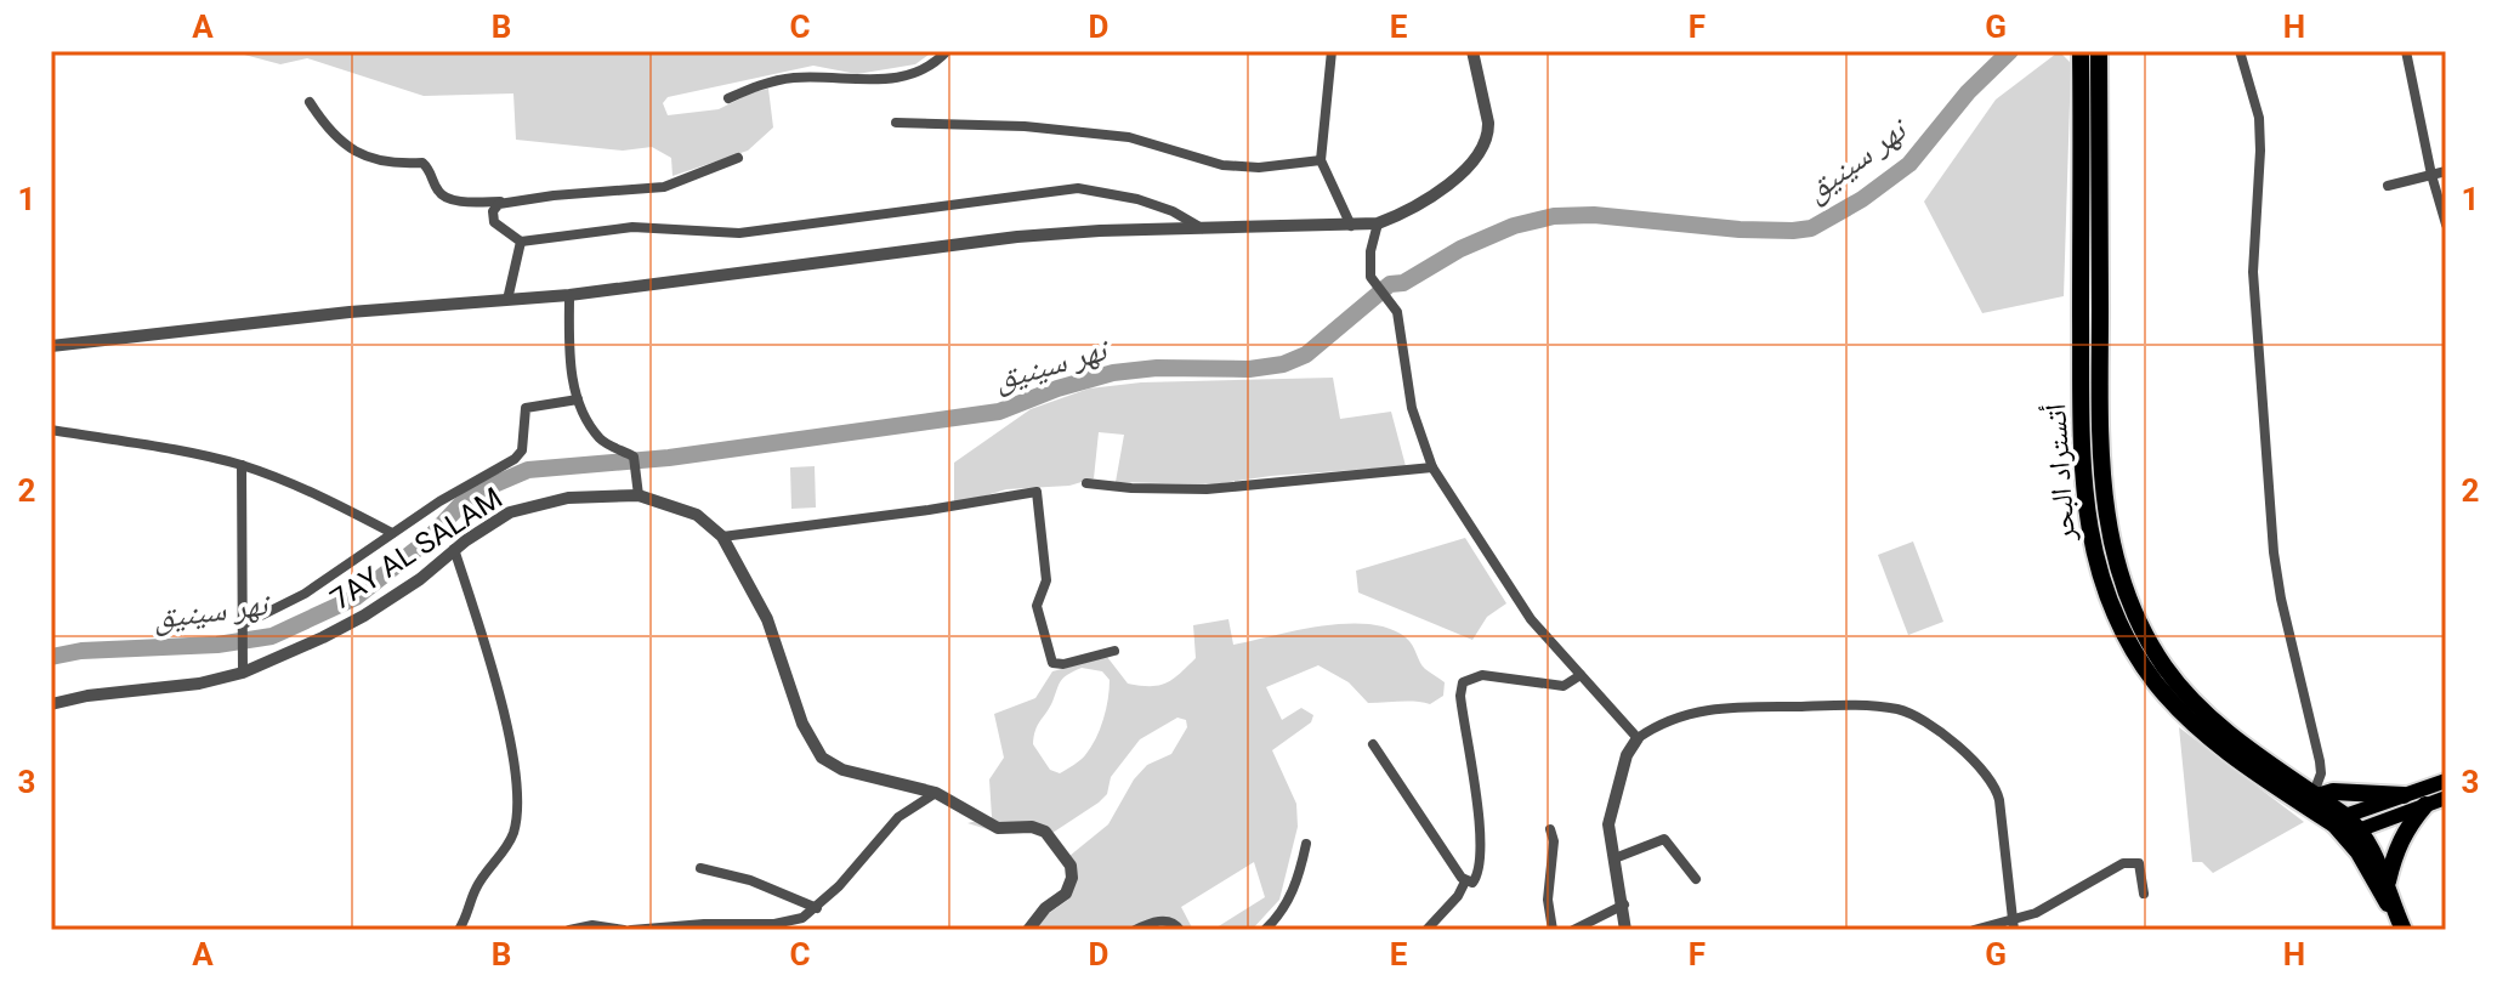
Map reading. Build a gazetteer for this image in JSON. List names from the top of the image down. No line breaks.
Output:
{"streets":{"highway":["أتستراد البحر"],"street":["7AY AL SALAM"]},"water":["نهر سينيق"],"grid":{"columns":["A","B","C","D","E","F","G","H"],"rows":["1","2","3"]}}
